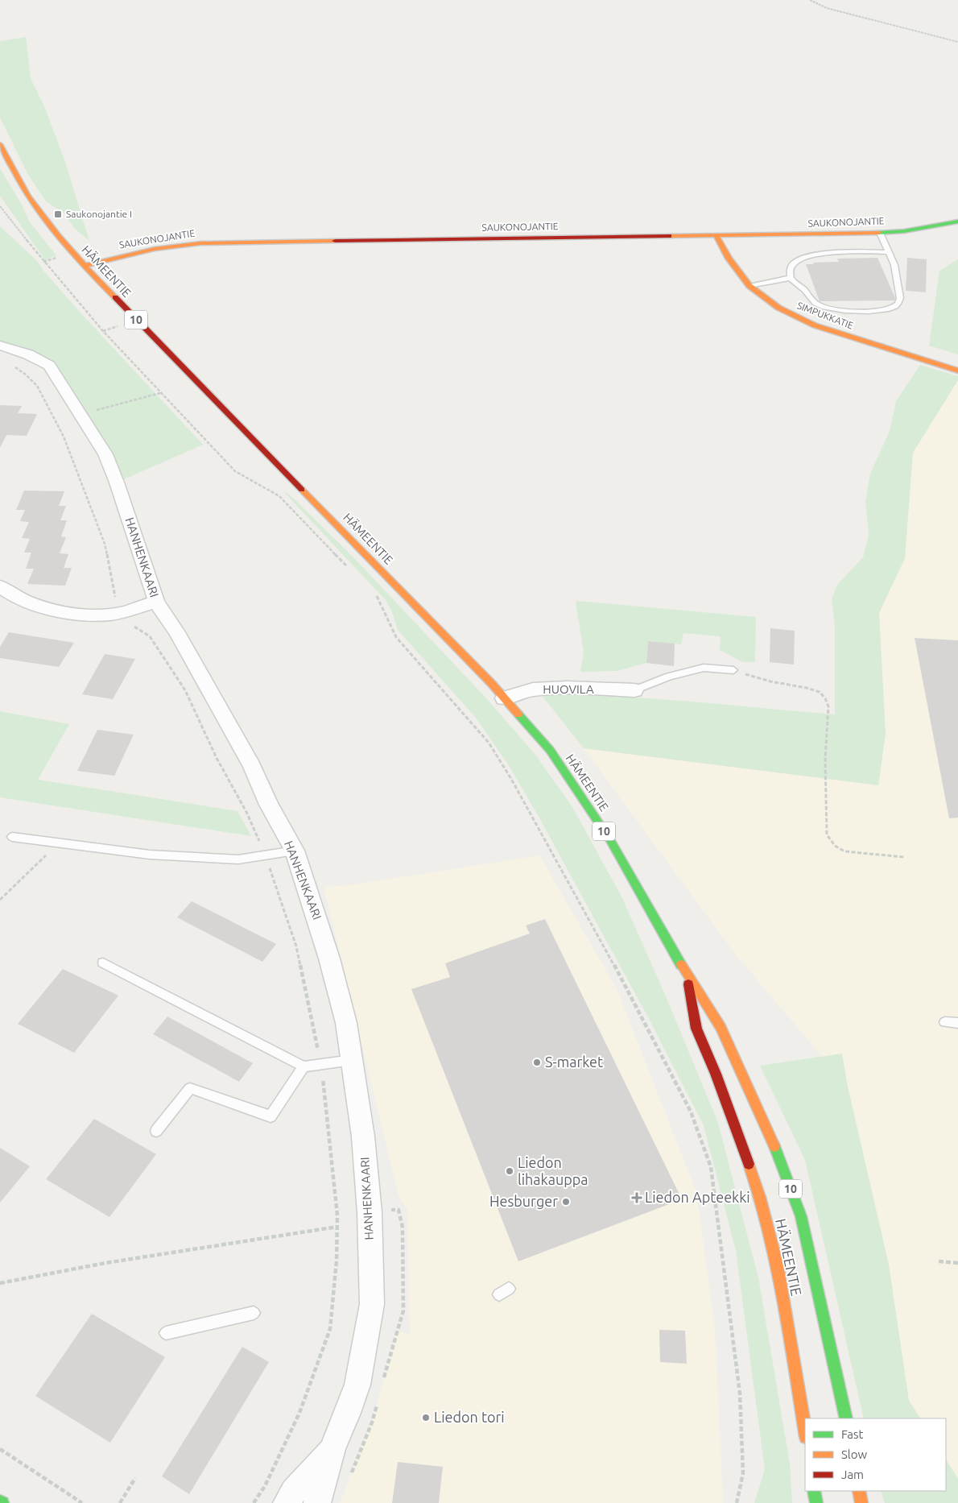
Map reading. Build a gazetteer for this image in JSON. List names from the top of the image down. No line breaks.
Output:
{"streets":{"main road":["SAUKONOJANTIE","HÄMEENTIE","SIMPUKKATIE","10"],"street":["HANHENKAARI","HUOVILA"]},"crossings":[["SAUKONOJANTIE","HÄMEENTIE"],["SAUKONOJANTIE","SIMPUKKATIE"],["HÄMEENTIE","HUOVILA"]],"places":{"transit":["Saukonojantie I"],"other":["S-market","Liedon lihakauppa","Hesburger","Liedon tori"],"health":["Liedon Apteekki"]},"legend":["Fast","Slow","Jam"]}
